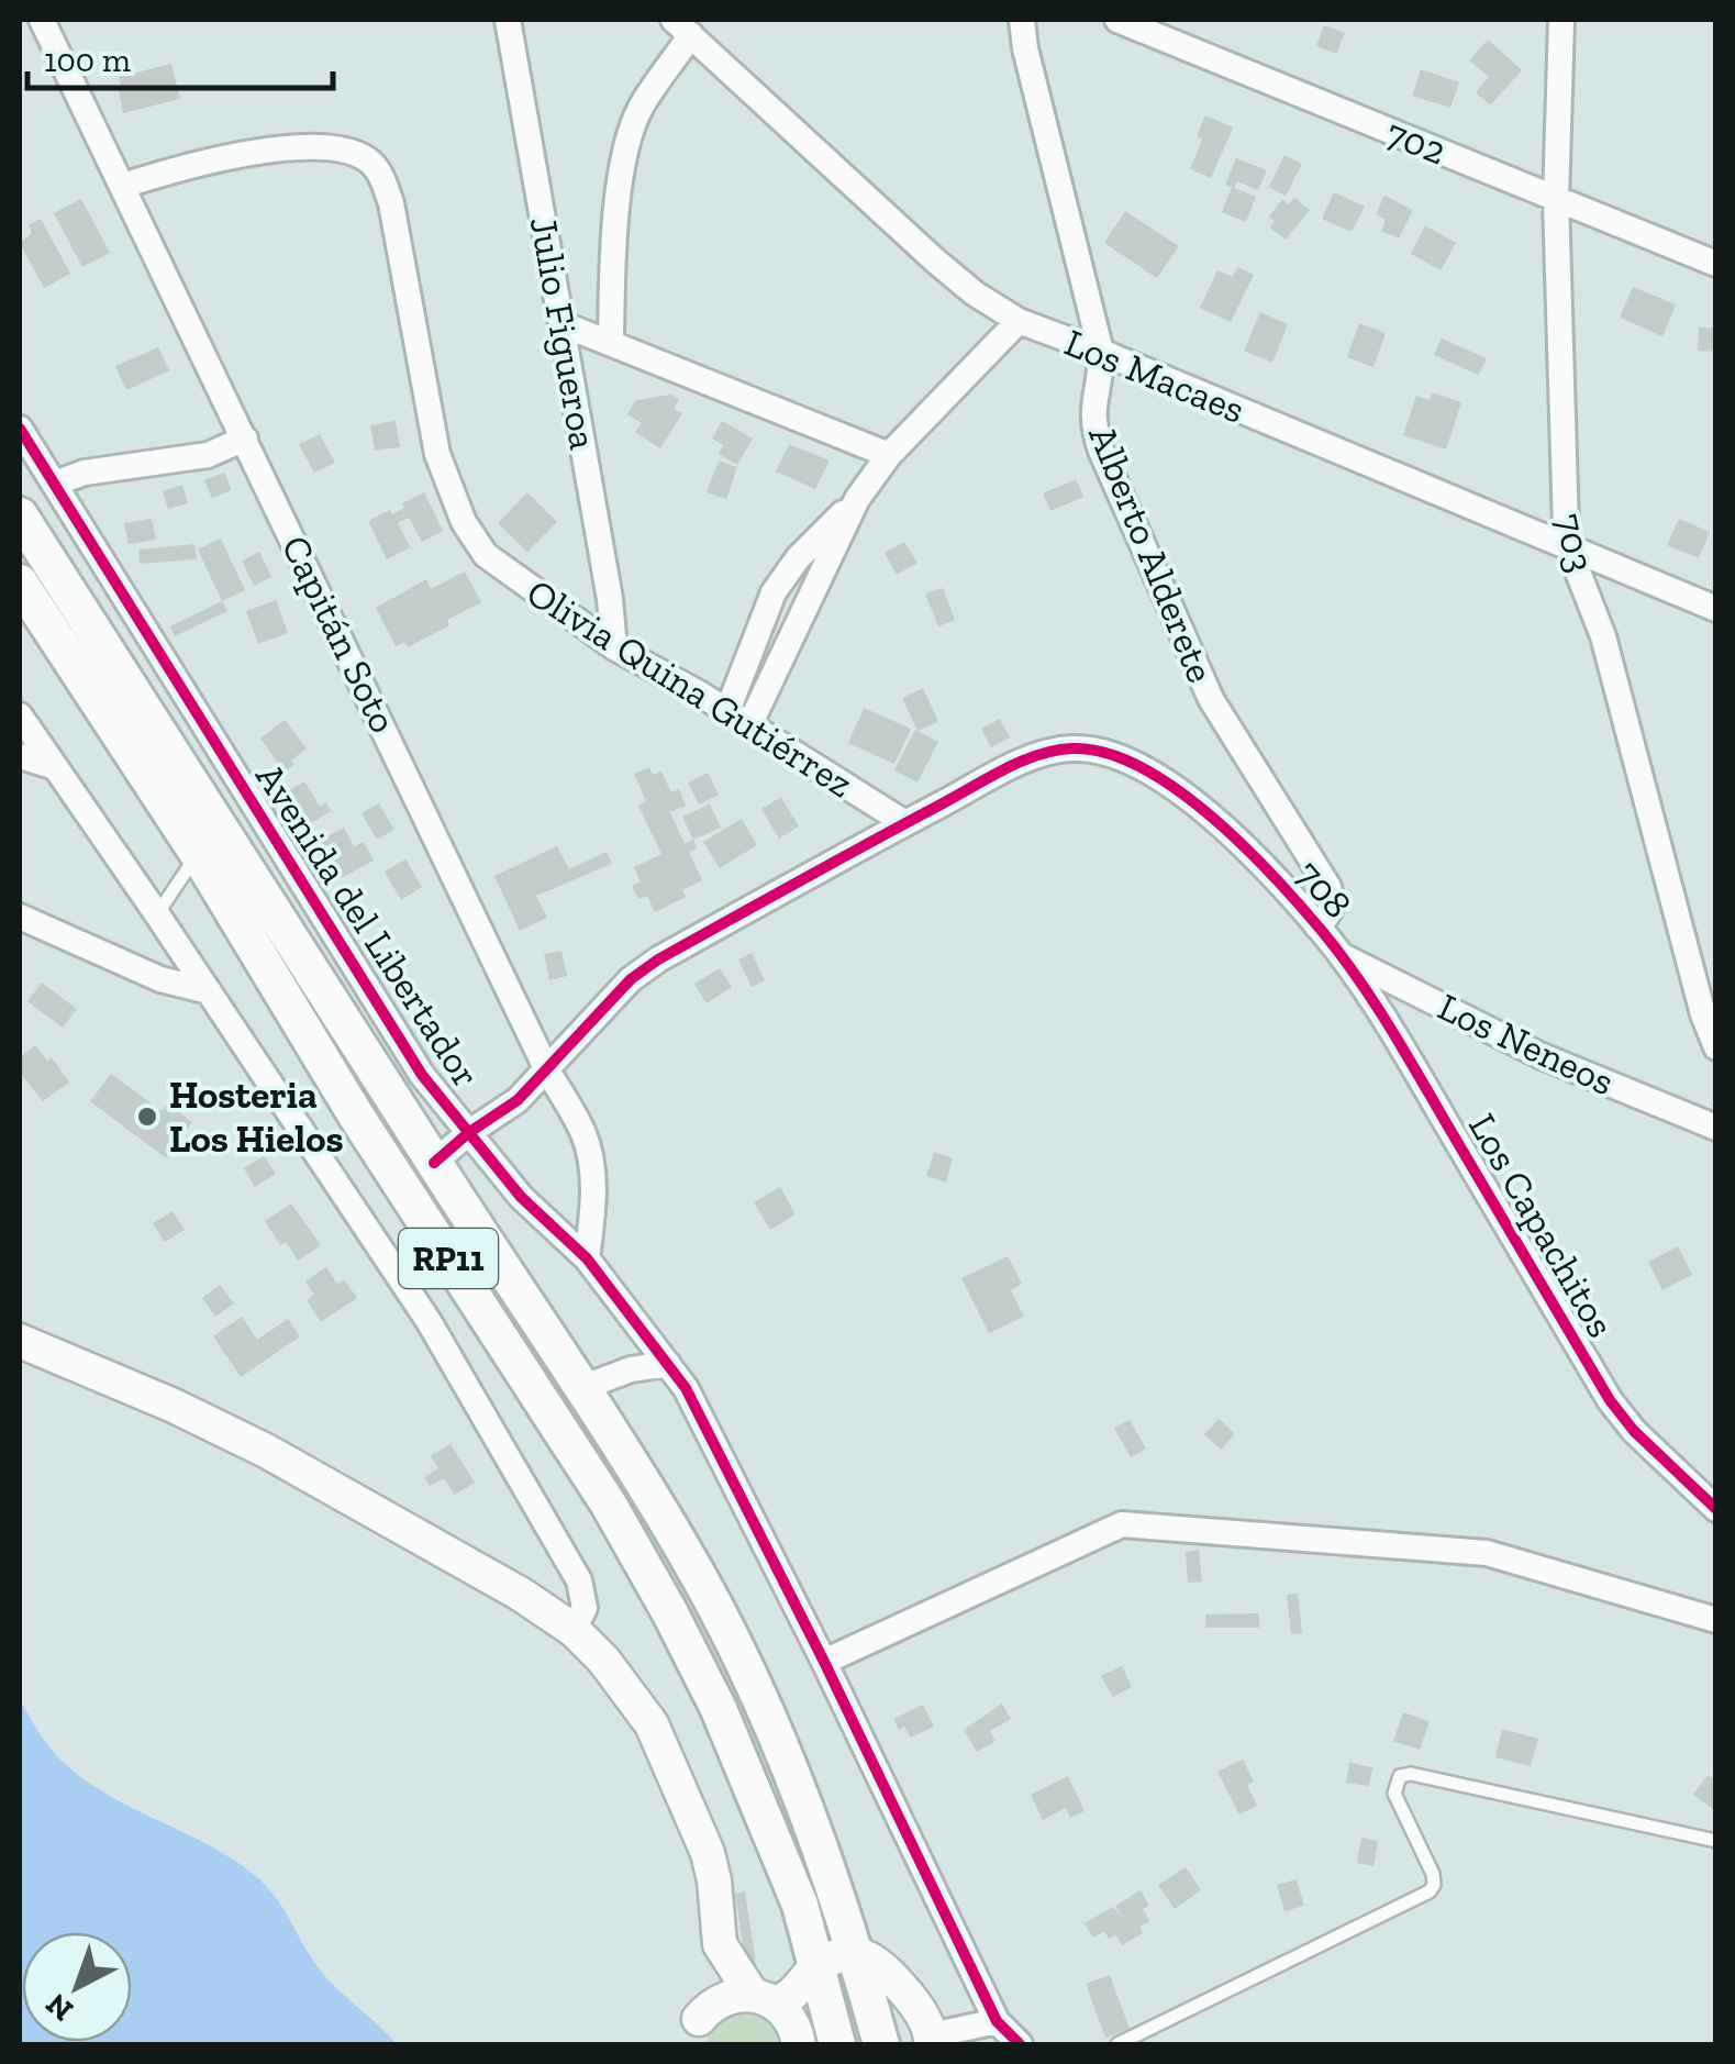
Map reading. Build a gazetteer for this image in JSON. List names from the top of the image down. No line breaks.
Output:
{"streets":{"main road":["Avenida del Libertador","RP11"],"street":["702","Julio Figueroa","Los Macaes","703","Alberto Alderete","Capitán Soto","Olivia Quina Gutiérrez","708","Los Neneos","Los Capachitos"]},"crossings":[["702","703"],["Julio Figueroa","Olivia Quina Gutiérrez"],["Los Macaes","703"],["Los Macaes","Alberto Alderete"],["Alberto Alderete","708"],["Capitán Soto","Olivia Quina Gutiérrez"],["Capitán Soto","708"],["Capitán Soto","Avenida del Libertador"],["Olivia Quina Gutiérrez","708"],["708","Avenida del Libertador"],["708","Los Neneos"],["708","Los Capachitos"],["Los Neneos","Los Capachitos"]],"places":["Hosteria Los Hielos"],"scale_bar":"100 m","north":"bottom left"}
